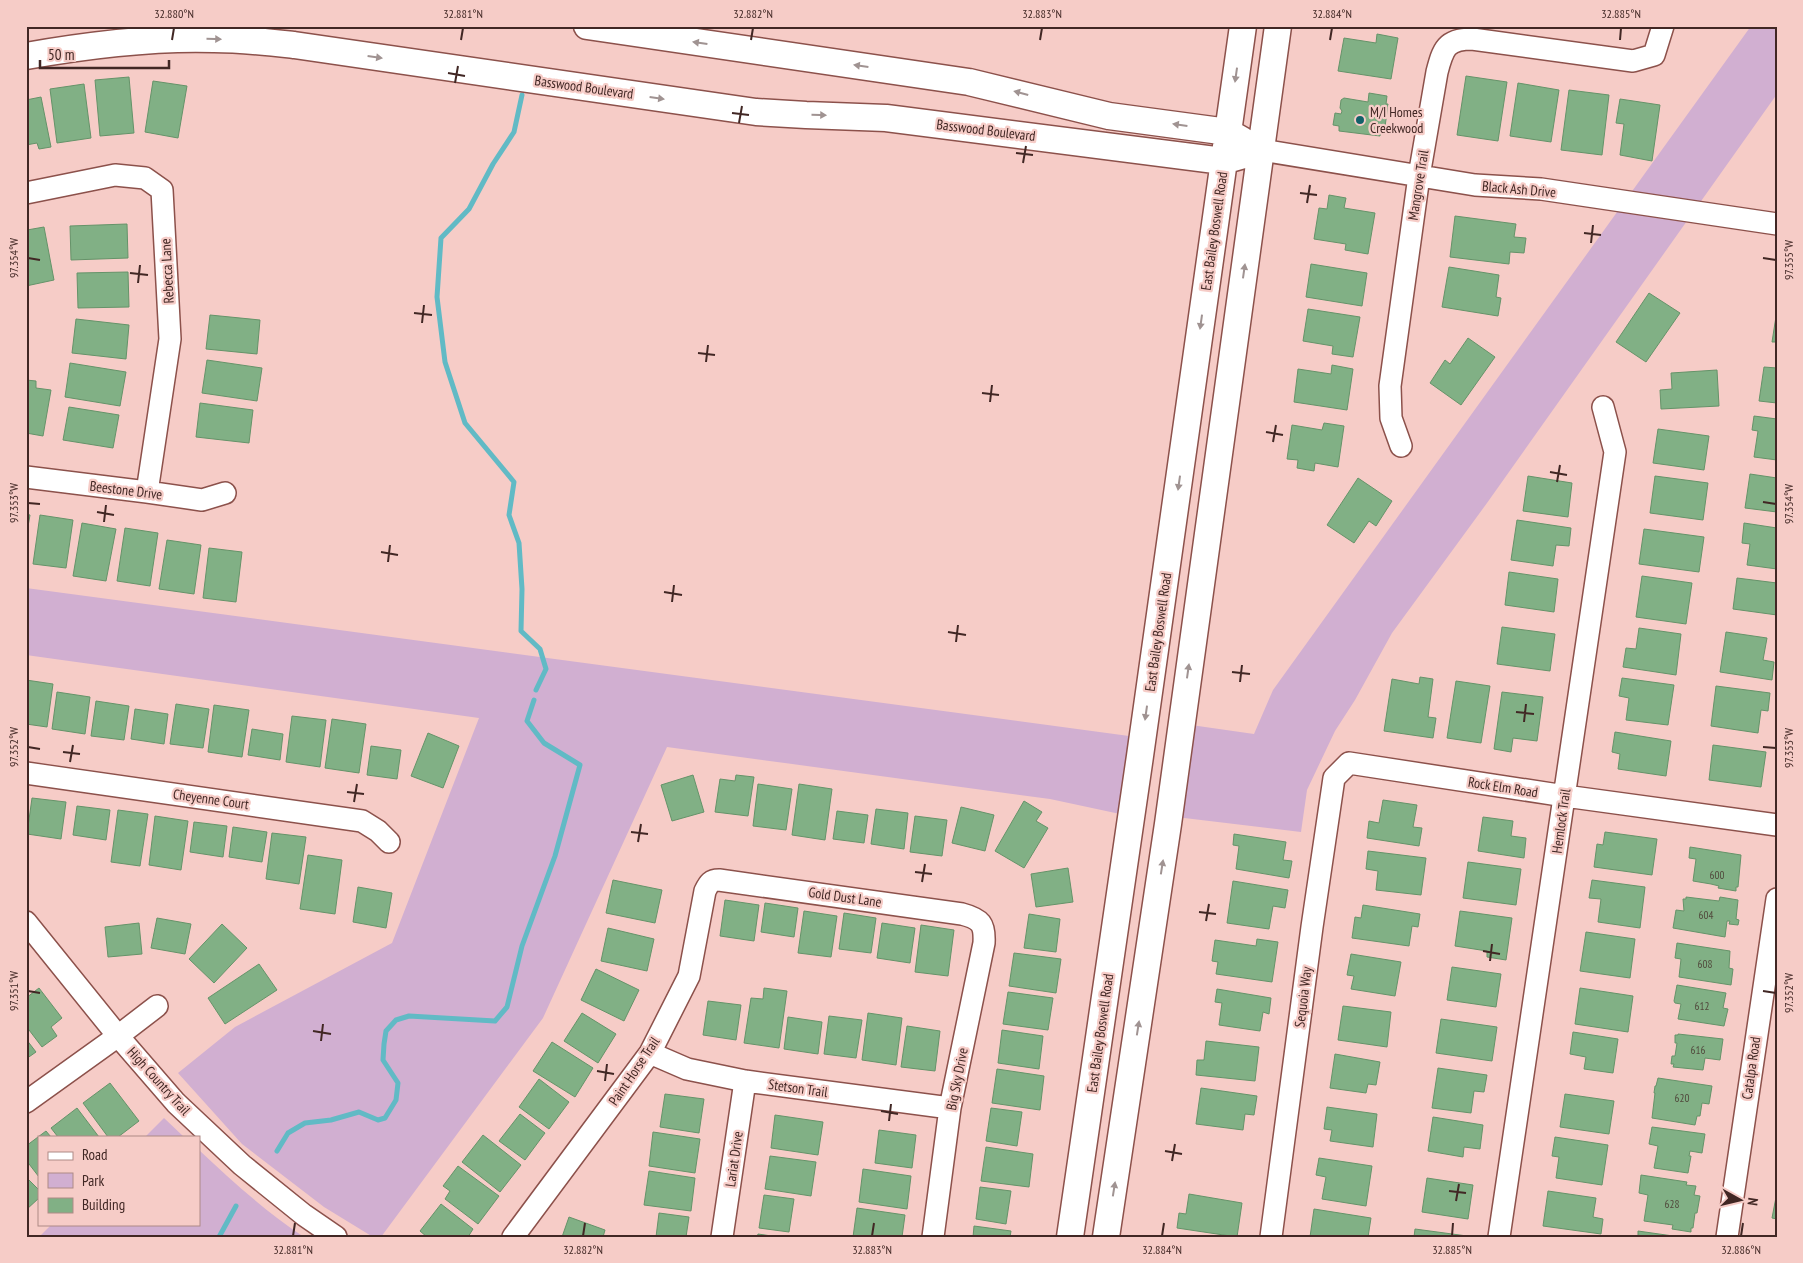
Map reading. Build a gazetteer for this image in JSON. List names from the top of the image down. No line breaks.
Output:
{"streets":{"main road":["Basswood Boulevard","East Bailey Boswell Road"],"street":["Mangrove Trail","Black Ash Drive","Rebecca Lane","Beestone Drive","Rock Elm Road","Cheyenne Court","Hemlock Trail","Gold Dust Lane","Sequoia Way","Catalpa Road","Paint Horse Trail","Big Sky Drive","High Country Trail","Stetson Trail","Lariat Drive"]},"crossings":[["Basswood Boulevard","Black Ash Drive"],["Basswood Boulevard","East Bailey Boswell Road"],["Mangrove Trail","Black Ash Drive"],["Rebecca Lane","Beestone Drive"],["Rock Elm Road","Hemlock Trail"],["Rock Elm Road","Sequoia Way"],["Gold Dust Lane","Paint Horse Trail"],["Gold Dust Lane","Big Sky Drive"],["Paint Horse Trail","Stetson Trail"],["Big Sky Drive","Stetson Trail"],["Stetson Trail","Lariat Drive"]],"places":["M/I Homes Creekwood"],"house_numbers":["600","604","608","612","616","620","628"],"legend":["Road","Park","Building"],"scale_bar":"50 m","north":"right","coordinates":["32.880°N","32.881°N","32.882°N","32.883°N","32.884°N","32.885°N","97.354°W","97.355°W","97.353°W","97.352°W","97.351°W","32.886°N"]}
